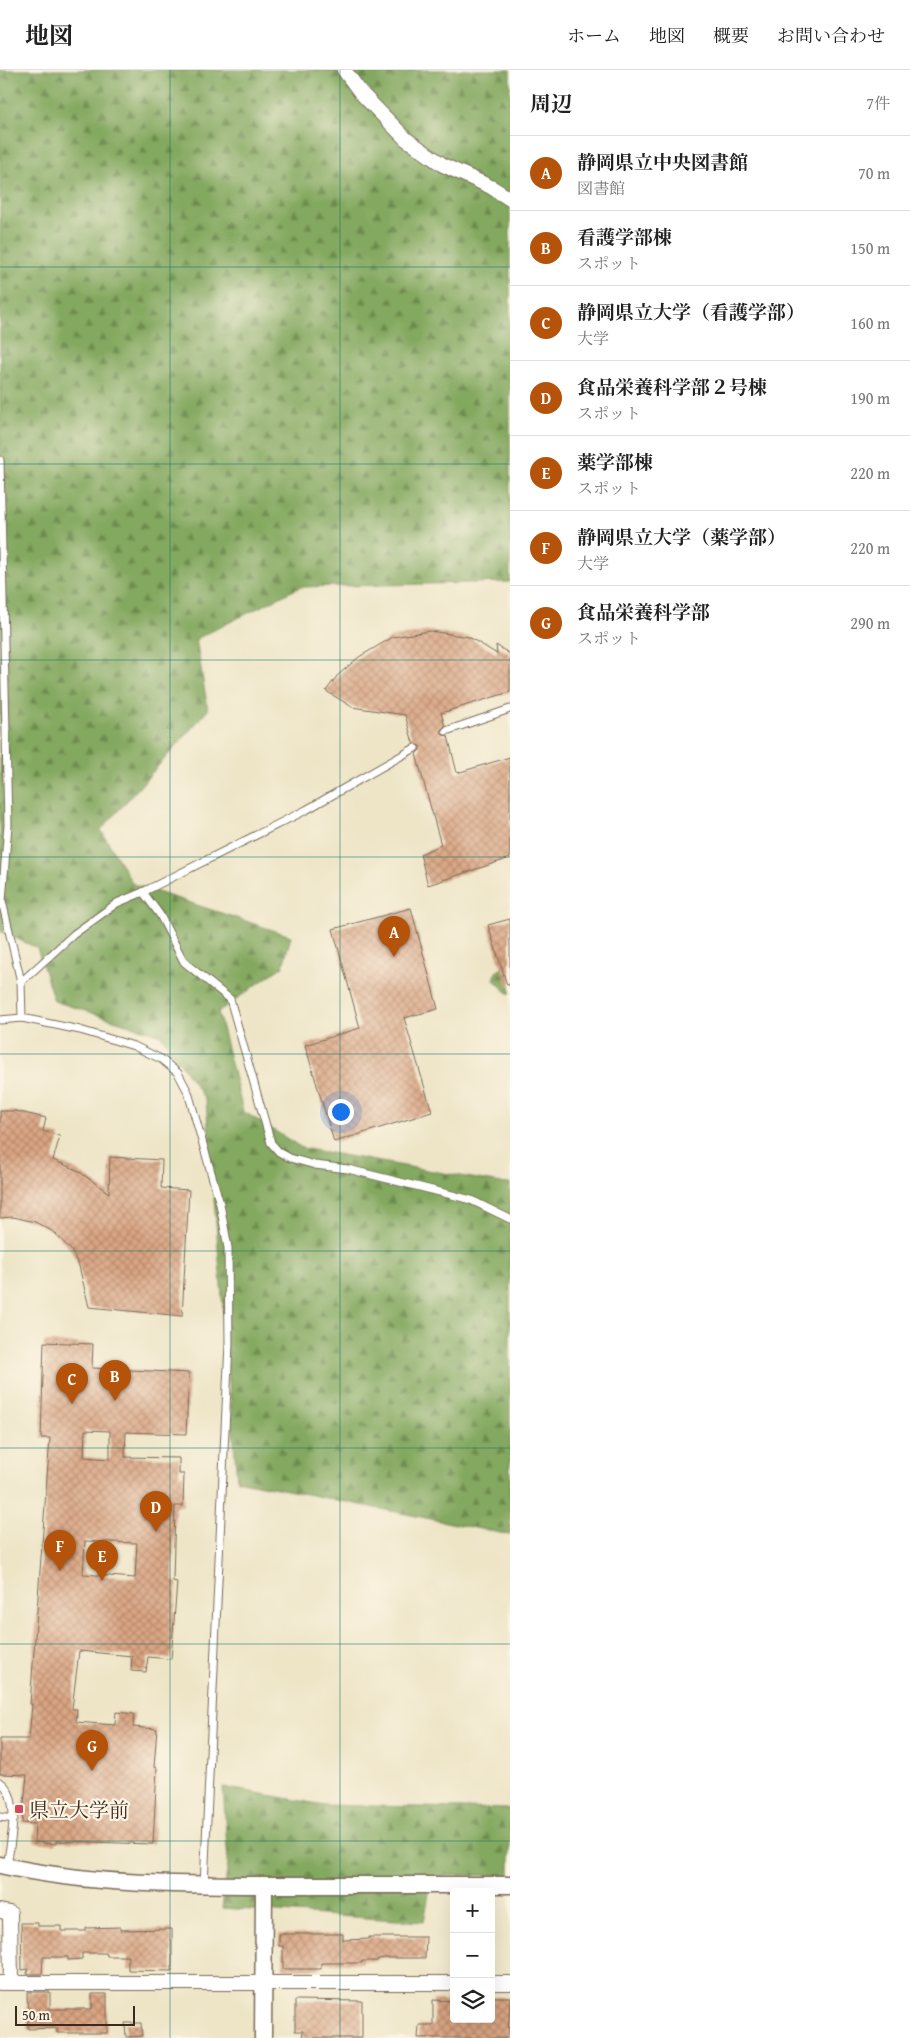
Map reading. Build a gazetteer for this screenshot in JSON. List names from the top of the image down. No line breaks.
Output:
{"places":{"transit":["県立大学前"]},"scale_bar":"50 m","page":{"header":"地図","nav":["ホーム","地図","概要","お問い合わせ"],"heading":["周辺","7件"],"list":[{"mark":"A","name":"静岡県立中央図書館","note":"図書館","value":"70 m"},{"mark":"B","name":"看護学部棟","note":"スポット","value":"150 m"},{"mark":"C","name":"静岡県立大学（看護学部）","note":"大学","value":"160 m"},{"mark":"D","name":"食品栄養科学部２号棟","note":"スポット","value":"190 m"},{"mark":"E","name":"薬学部棟","note":"スポット","value":"220 m"},{"mark":"F","name":"静岡県立大学（薬学部）","note":"大学","value":"220 m"},{"mark":"G","name":"食品栄養科学部","note":"スポット","value":"290 m"}],"pins":["A","B","C","D","F","E","G"],"map_buttons":["+","−"],"scale":"50 m"}}
